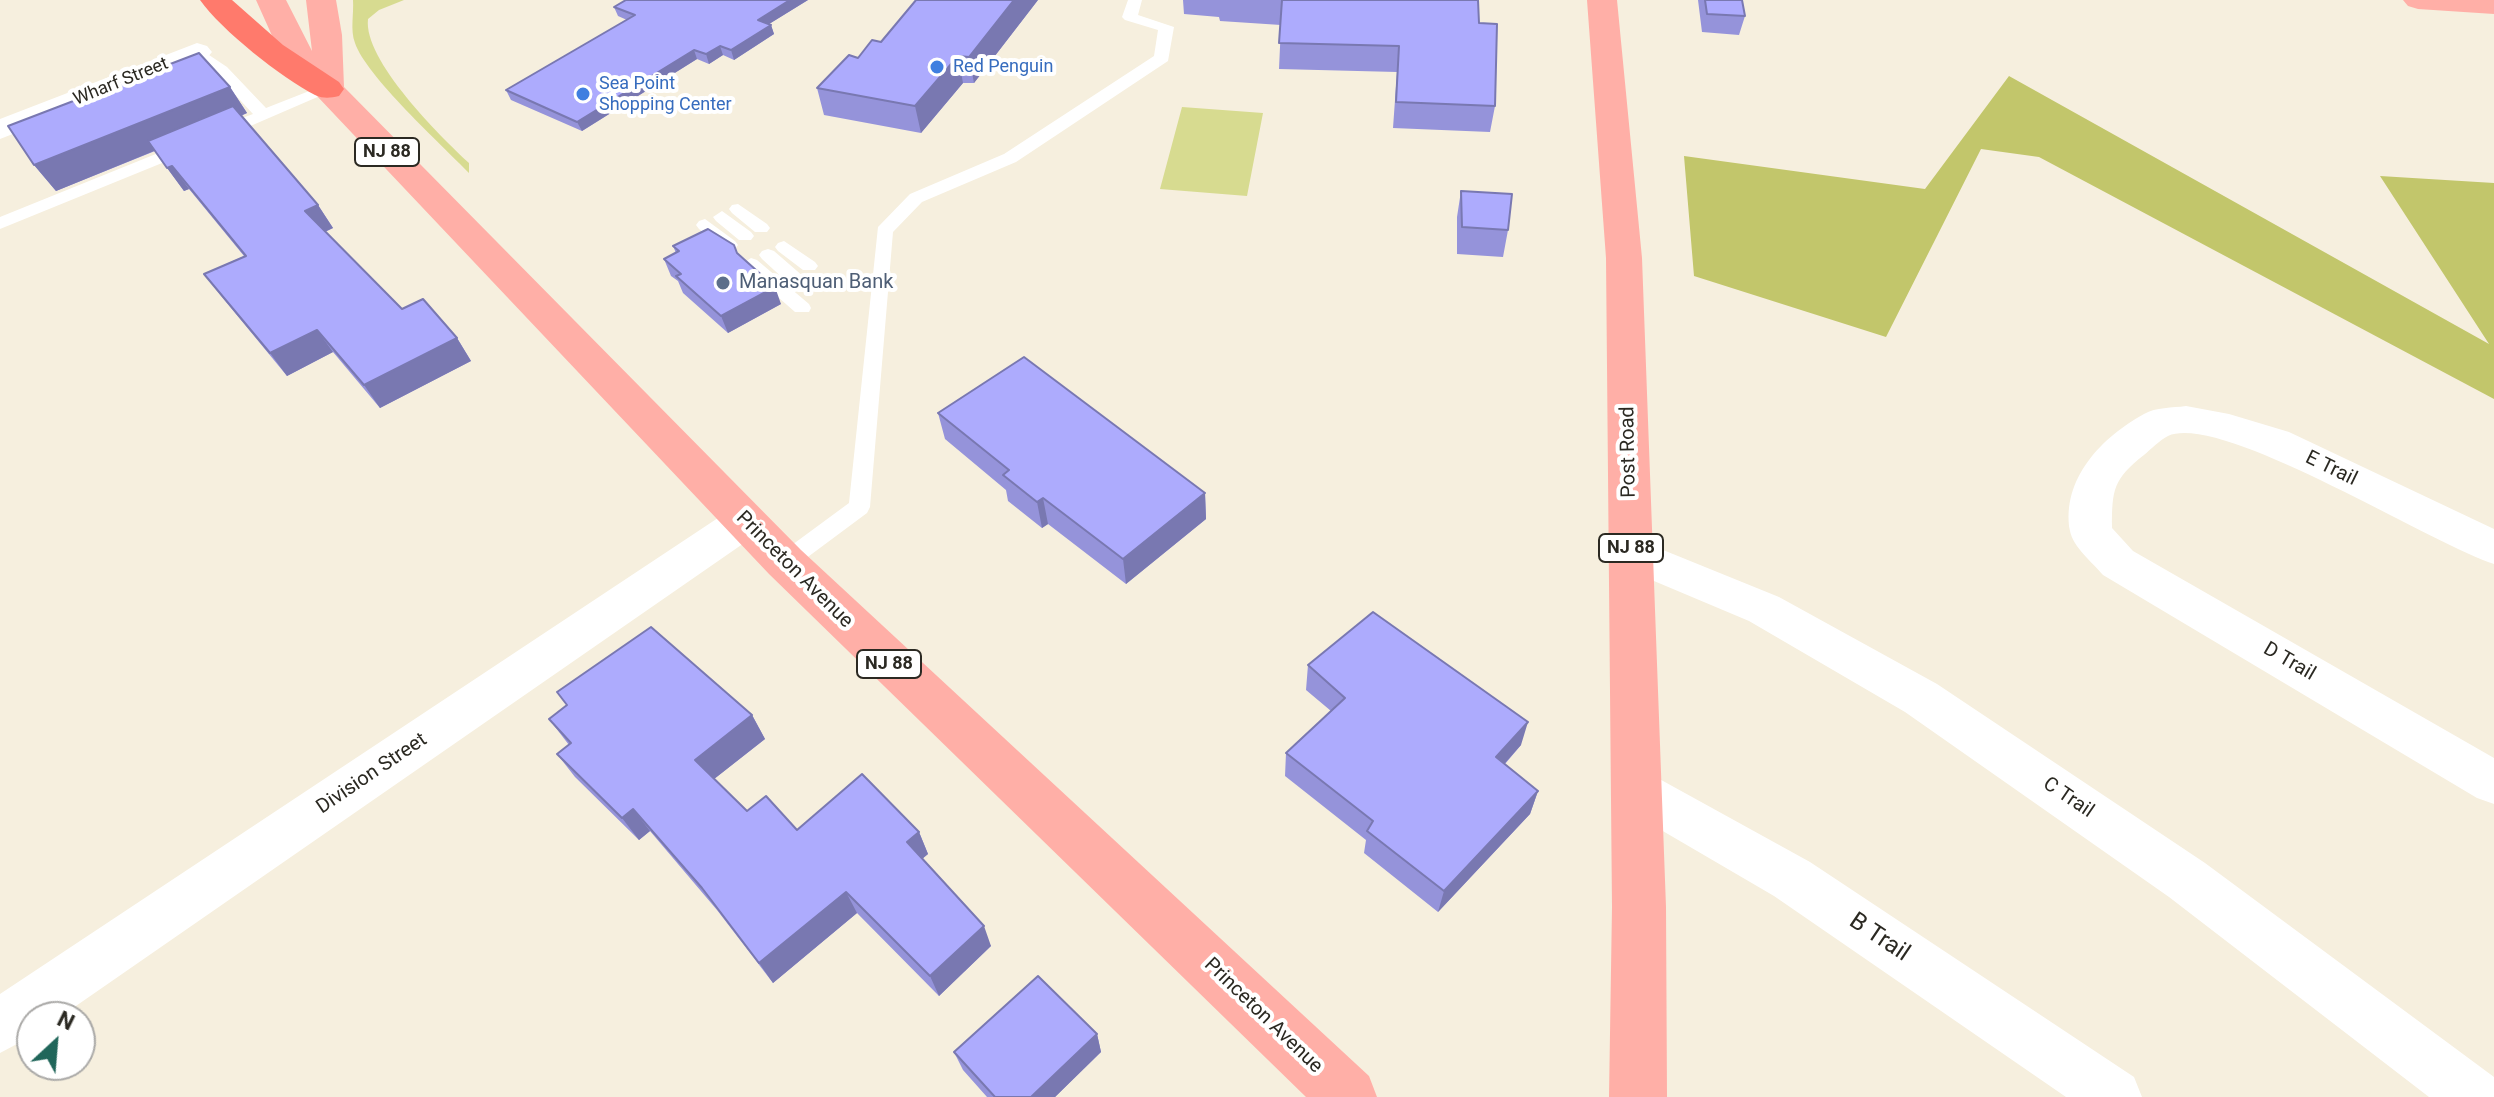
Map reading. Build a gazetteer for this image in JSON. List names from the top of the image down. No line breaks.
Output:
{"streets":{"main road":["NJ 88","Post Road","Princeton Avenue"],"street":["Wharf Street","E Trail","D Trail","Division Street","C Trail","B Trail"]},"crossings":[["Post Road","C Trail"],["Post Road","B Trail"],["E Trail","D Trail"],["Princeton Avenue","Division Street"]],"places":["Red Penguin","Sea Point Shopping Center","Manasquan Bank"],"north":"top right"}
